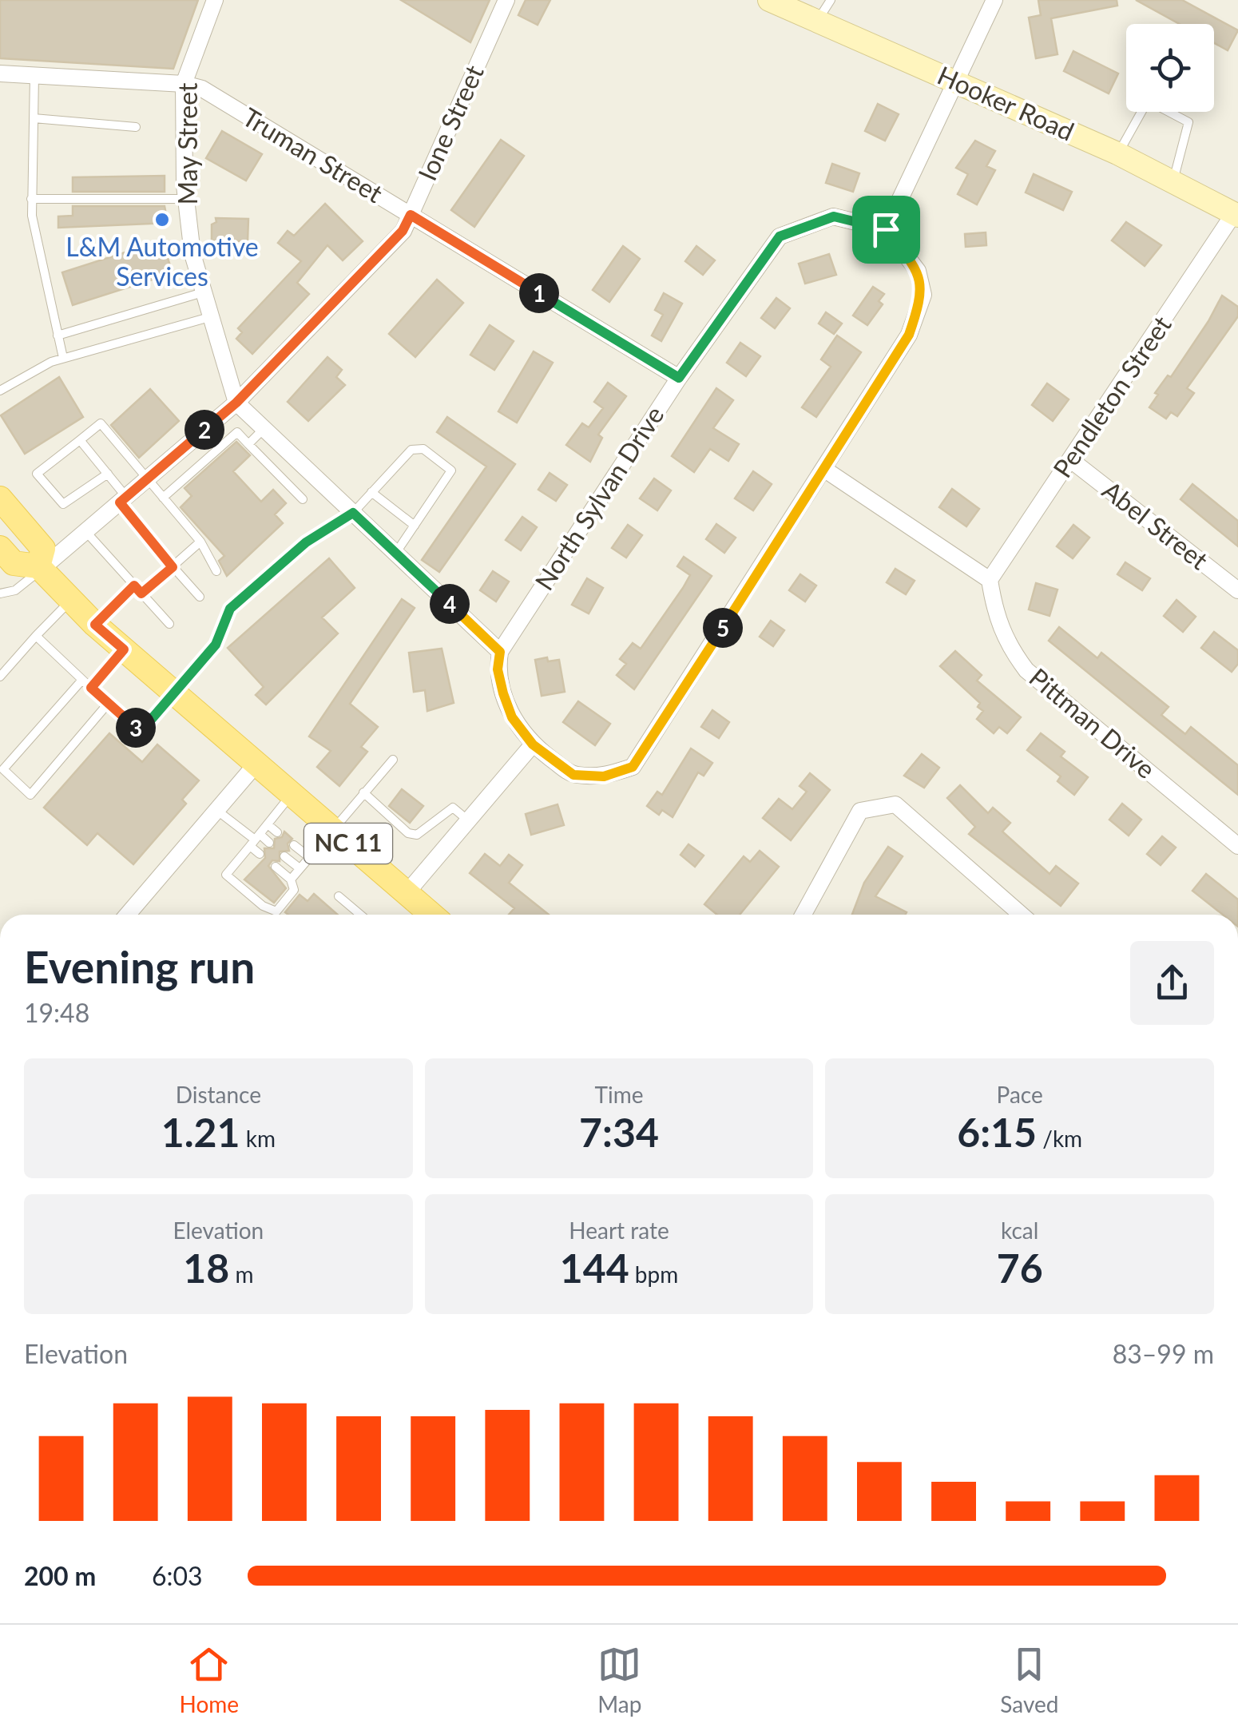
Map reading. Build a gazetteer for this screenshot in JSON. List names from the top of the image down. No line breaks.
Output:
{"streets":{"main road":["Hooker Road","NC 11"],"street":["Ione Street","May Street","Truman Street","Pendleton Street","North Sylvan Drive","Abel Street","Pittman Drive"]},"crossings":[["Hooker Road","Pendleton Street"],["Ione Street","May Street"],["Ione Street","Truman Street"],["Ione Street","NC 11"],["May Street","Truman Street"],["May Street","North Sylvan Drive"],["Truman Street","North Sylvan Drive"],["Pendleton Street","Abel Street"],["Pendleton Street","Pittman Drive"]],"places":["L&M Automotive Services"],"page":{"pins":["1","2","4","5","3"],"heading":["Evening run","19:48"],"stats":[["Distance","1.21 km"],["Time","7:34"],["Pace","6:15 /km"],["Elevation","18 m"],["Heart rate","144 bpm"],["kcal","76"]],"chart":["Elevation","83–99 m"],"list":[{"name":"200 m","note":"6:03"}],"tabs":["Home","Map","Saved"]}}
